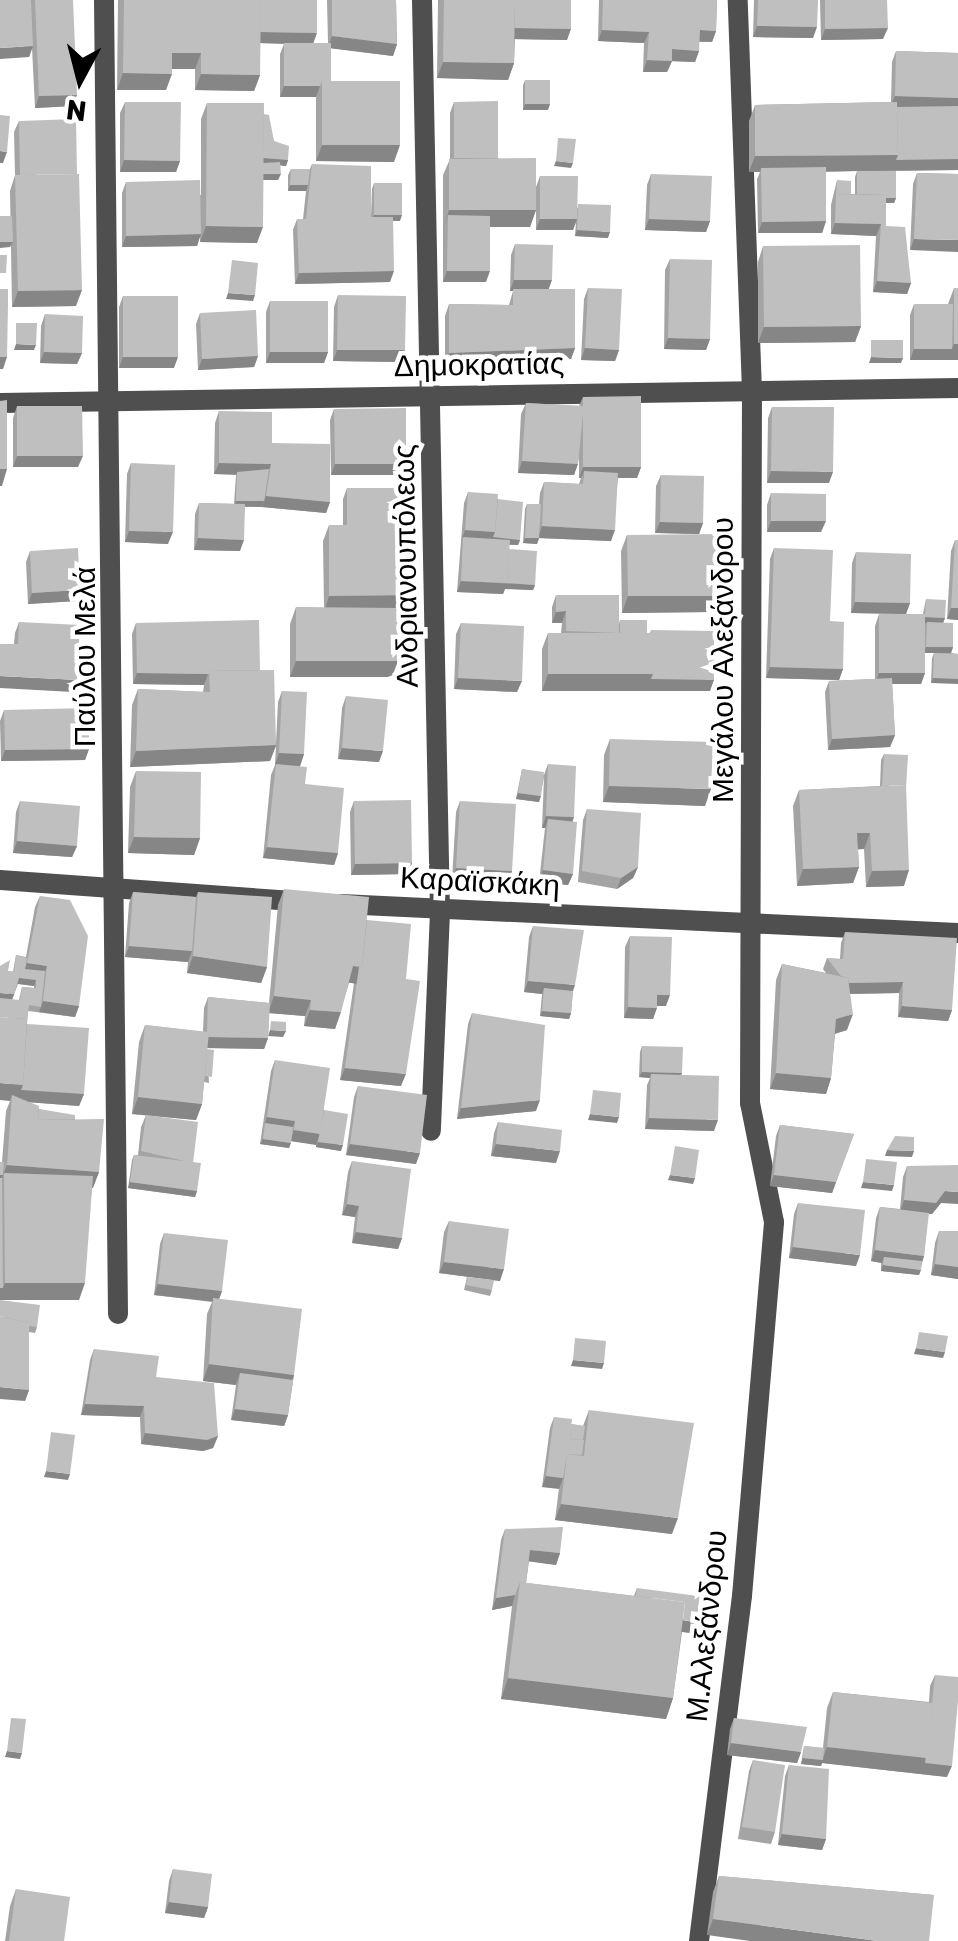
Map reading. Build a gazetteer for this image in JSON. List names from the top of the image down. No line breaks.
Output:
{"streets":{"street":["Δημοκρατίας","Ανδριανουπόλεως","Παύλου Μελά","Μεγάλου Αλεξάνδρου","Καραϊσκάκη","Μ.Αλεξάνδρου"]},"crossings":[["Δημοκρατίας","Ανδριανουπόλεως"],["Δημοκρατίας","Παύλου Μελά"],["Δημοκρατίας","Μεγάλου Αλεξάνδρου"],["Ανδριανουπόλεως","Καραϊσκάκη"],["Παύλου Μελά","Καραϊσκάκη"],["Μεγάλου Αλεξάνδρου","Καραϊσκάκη"],["Μεγάλου Αλεξάνδρου","Μ.Αλεξάνδρου"]],"north":"bottom"}
